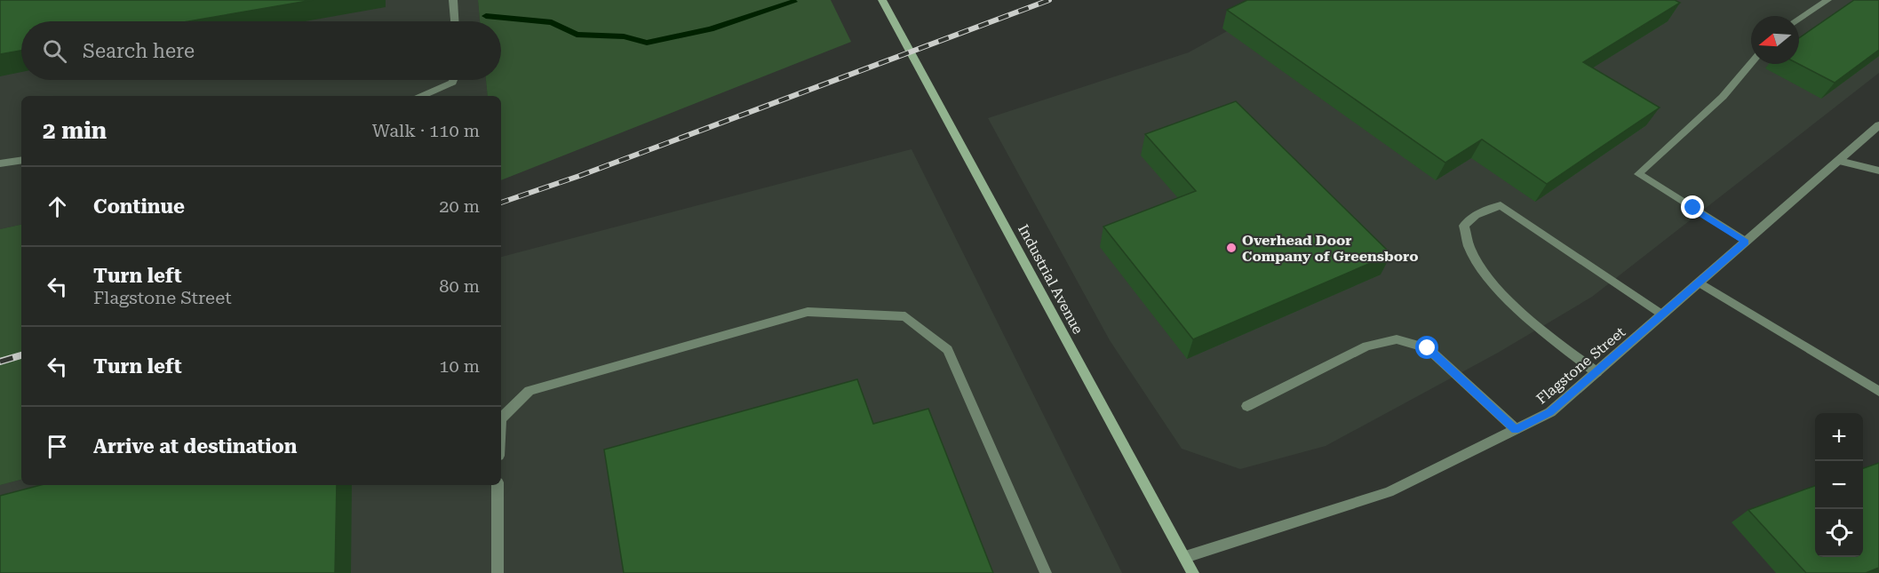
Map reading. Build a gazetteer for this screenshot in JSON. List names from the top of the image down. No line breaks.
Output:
{"streets":{"main road":["Industrial Avenue"],"street":["Flagstone Street"]},"crossings":[["Industrial Avenue","Flagstone Street"]],"places":["Overhead Door Company of Greensboro"],"north":"left","page":{"search":"Search here","heading":["2 min","Walk · 110 m"],"list":[["Continue","20 m"],["Turn left","Flagstone Street","80 m"],["Turn left","10 m"],"Arrive at destination"],"map_buttons":["+","−"]}}
